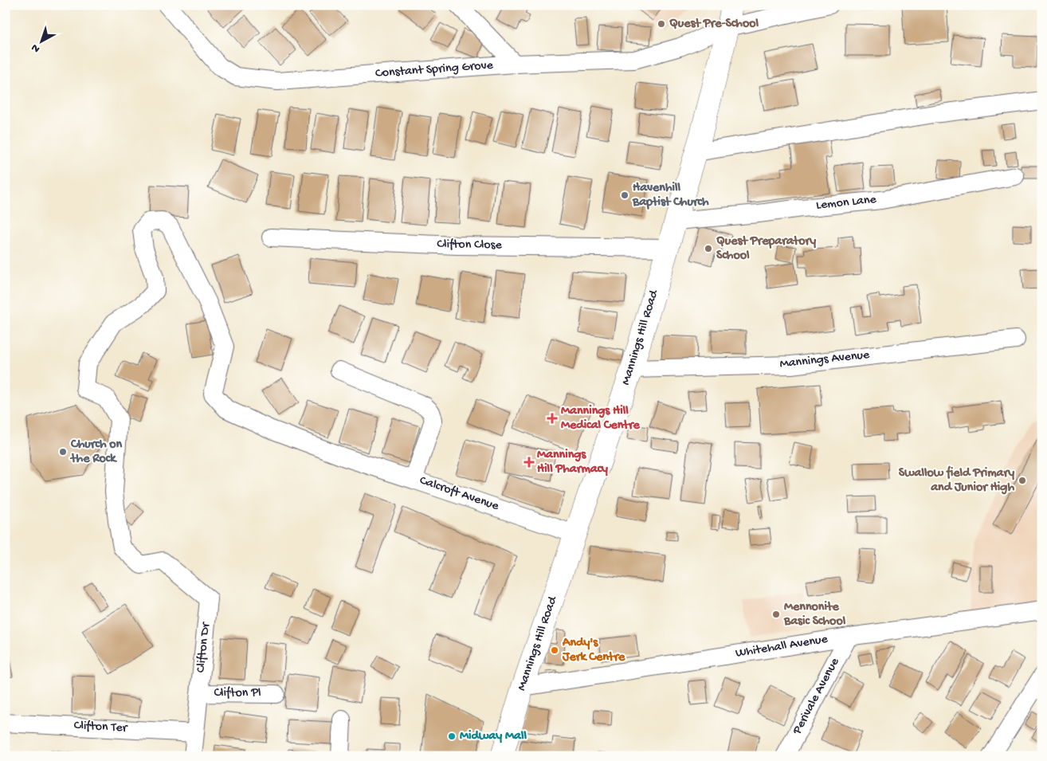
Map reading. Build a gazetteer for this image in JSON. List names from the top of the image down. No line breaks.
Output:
{"streets":{"main road":["Mannings Hill Road"],"street":["Constant Spring Grove","Lemon Lane","Clifton Close","Mannings Avenue","Calcroft Avenue","Whitehall Avenue","Clifton Dr","Clifton Pl","Perivale Avenue","Clifton Ter"]},"crossings":[["Constant Spring Grove","Mannings Hill Road"],["Lemon Lane","Mannings Hill Road"],["Clifton Close","Mannings Hill Road"],["Mannings Hill Road","Mannings Avenue"],["Mannings Hill Road","Calcroft Avenue"],["Mannings Hill Road","Whitehall Avenue"],["Calcroft Avenue","Clifton Dr"],["Whitehall Avenue","Perivale Avenue"],["Clifton Dr","Clifton Pl"],["Clifton Dr","Clifton Ter"]],"places":{"other":["Quest Pre-School","Havenhill Baptist Church","Quest Preparatory School","Church on the Rock","Swallow field Primary and Junior High","Mennonite Basic School","Andy's Jerk Centre","Midway Mall"],"health":["Mannings Hill Medical Centre","Mannings Hill Pharmacy"]},"north":"bottom left"}
